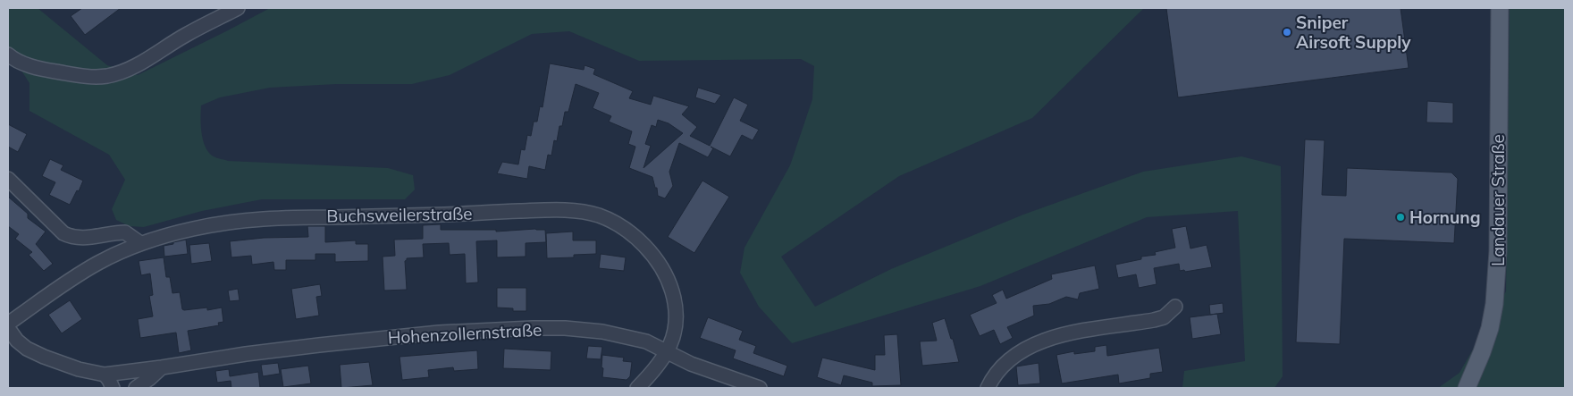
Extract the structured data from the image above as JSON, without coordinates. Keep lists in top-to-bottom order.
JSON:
{
  "streets": {
    "main road": ["Landauer Straße"],
    "street": ["Buchsweilerstraße", "Hohenzollernstraße"]
  },
  "crossings": [
    ["Buchsweilerstraße", "Hohenzollernstraße"]
  ],
  "places": ["Sniper Airsoft Supply", "Hornung"]
}
